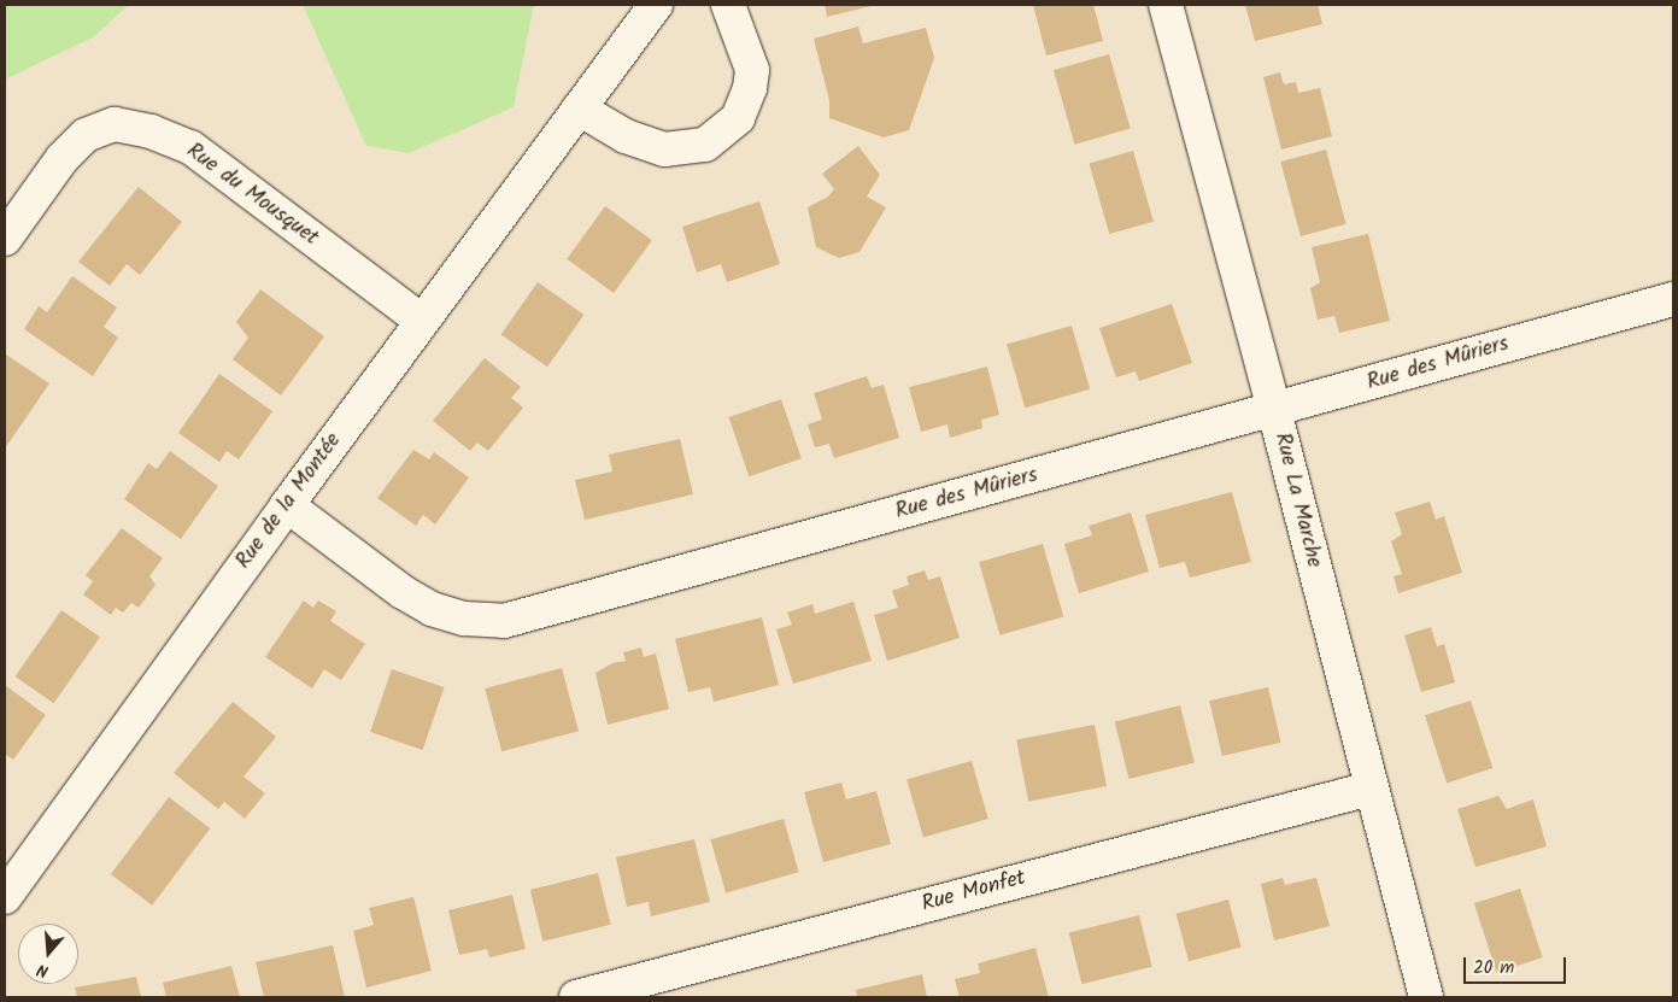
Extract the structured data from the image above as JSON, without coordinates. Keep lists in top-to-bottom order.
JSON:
{
  "streets": {
    "street": [
      "Rue du Mousquet",
      "Rue des Mûriers",
      "Rue La Marche",
      "Rue de la Montée",
      "Rue Monfet"
    ]
  },
  "crossings": [
    ["Rue du Mousquet", "Rue de la Montée"],
    ["Rue des Mûriers", "Rue La Marche"],
    ["Rue des Mûriers", "Rue de la Montée"],
    ["Rue La Marche", "Rue Monfet"]
  ],
  "scale_bar": "20 m",
  "north": "bottom"
}
